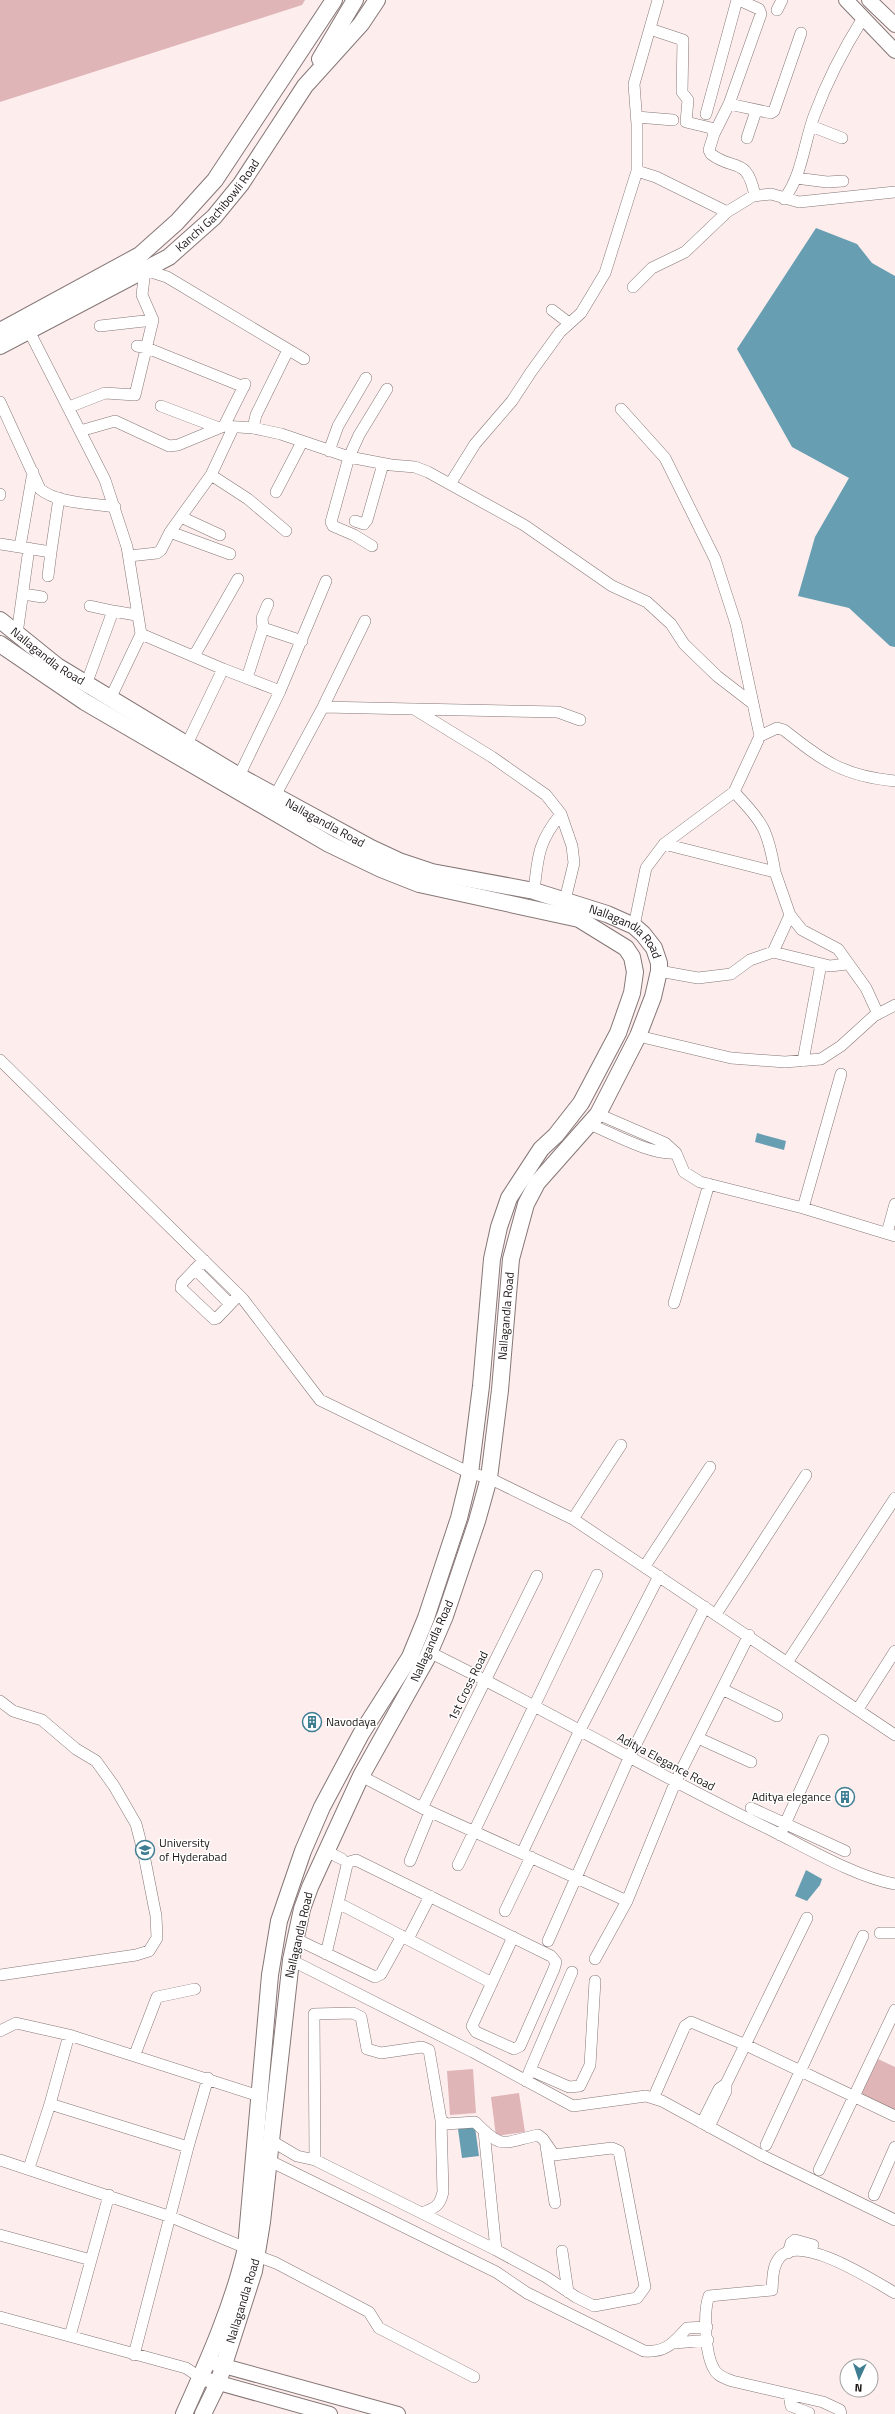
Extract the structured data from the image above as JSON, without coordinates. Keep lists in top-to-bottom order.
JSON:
{
  "streets": {
    "main road": ["Kanchi Gachibowli Road", "Nallagandla Road"],
    "street": ["1st Cross Road", "Aditya Elegance Road"]
  },
  "crossings": [
    ["Nallagandla Road", "Aditya Elegance Road"],
    ["1st Cross Road", "Aditya Elegance Road"]
  ],
  "places": {
    "building": ["Navodaya", "Aditya elegance"],
    "school or university": ["University of Hyderabad"]
  },
  "north": "bottom"
}
